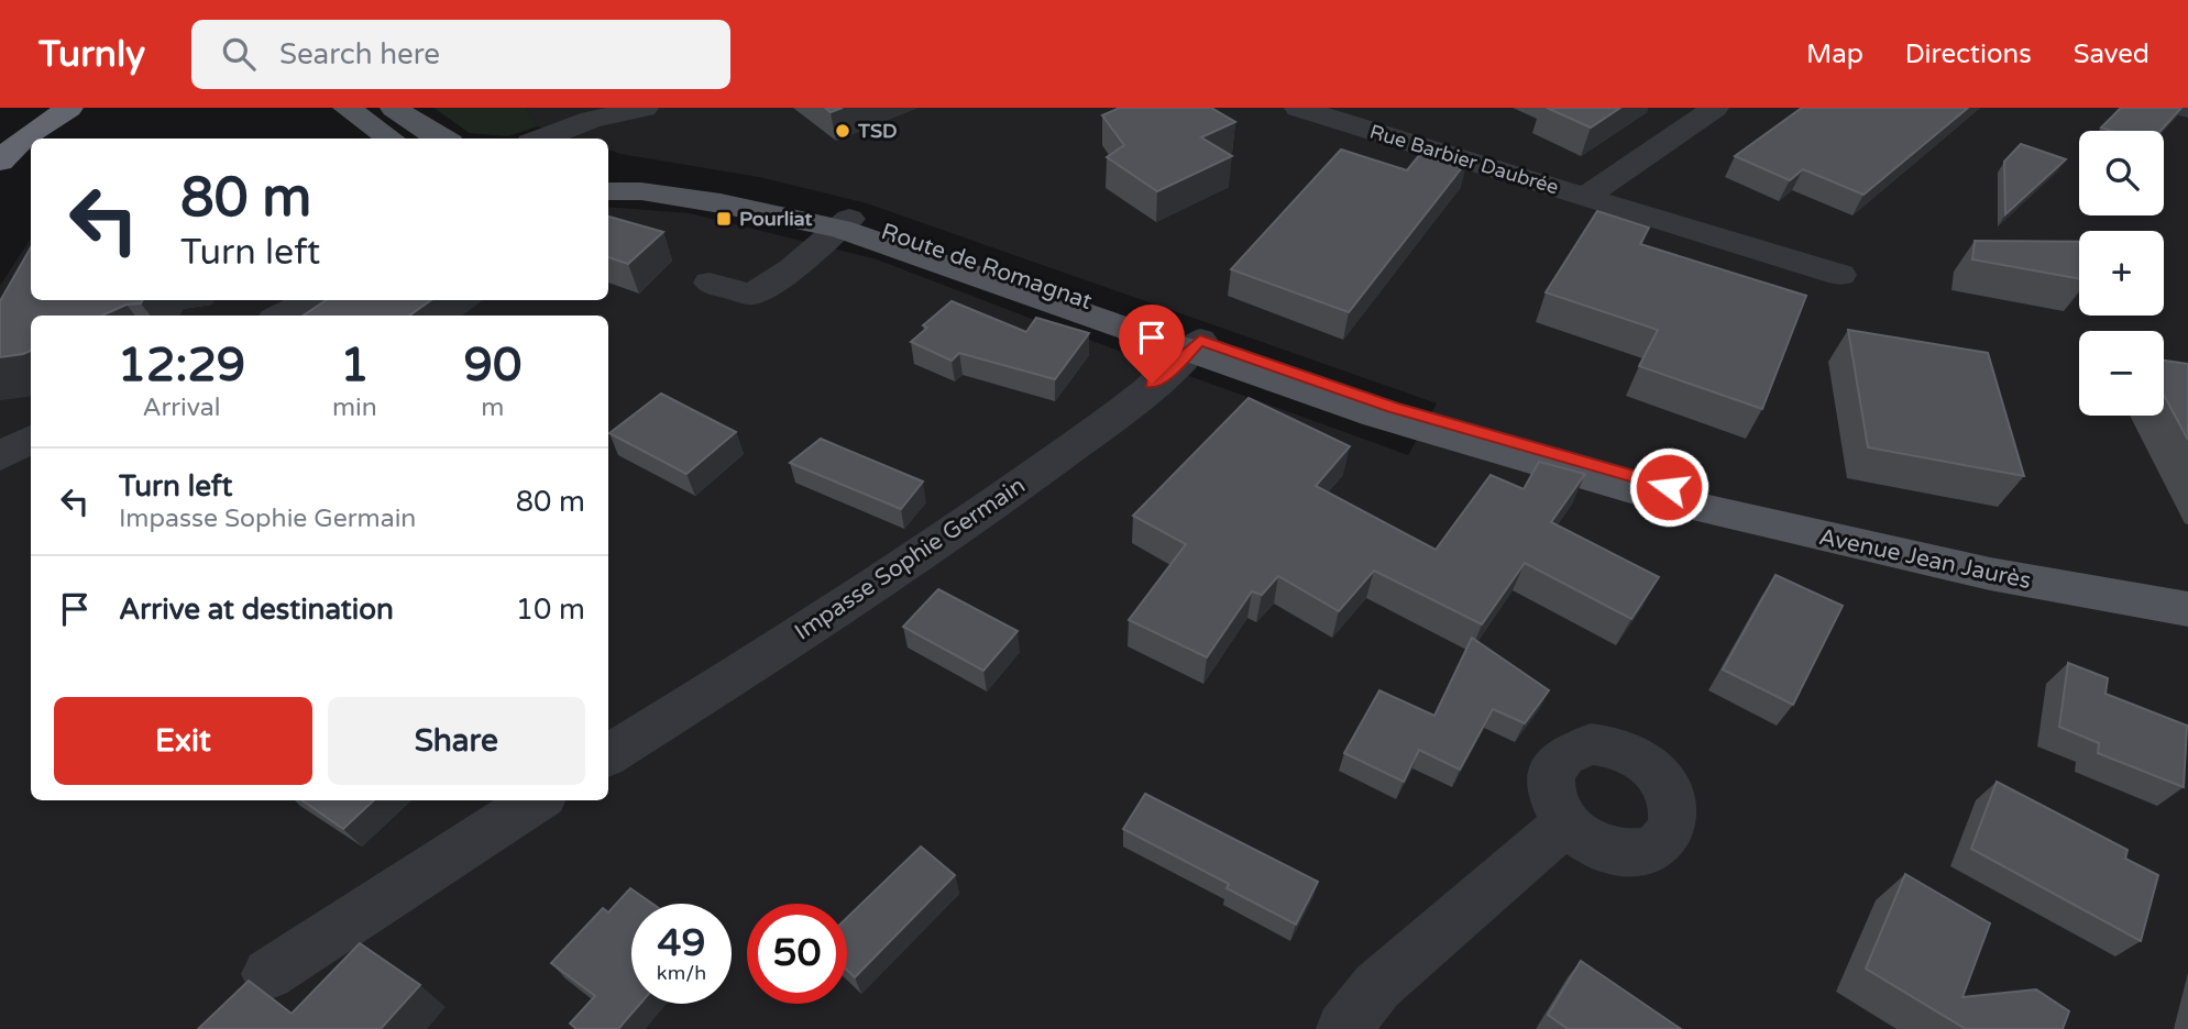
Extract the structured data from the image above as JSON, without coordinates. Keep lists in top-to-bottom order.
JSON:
{
  "streets": {
    "main road": ["Route de Romagnat", "Avenue Jean Jaurès"],
    "street": ["Rue Barbier Daubrée", "Impasse Sophie Germain"]
  },
  "crossings": [
    ["Route de Romagnat", "Impasse Sophie Germain"],
    ["Route de Romagnat", "Avenue Jean Jaurès"]
  ],
  "places": {
    "other": ["TSD"],
    "transit": ["Pourliat"]
  },
  "page": {
    "header": "Turnly",
    "search": "Search here",
    "nav": ["Map", "Directions", "Saved"],
    "map_buttons": ["+", "−"],
    "turn": ["80 m", "Turn left"],
    "eta": [
      "12:29",
      "Arrival",
      "1",
      "min",
      "90",
      "m"
    ],
    "list": [
      {
        "name": "Turn left",
        "note": "Impasse Sophie Germain",
        "value": "80 m"
      },
      {
        "name": "Arrive at destination",
        "value": "10 m"
      }
    ],
    "buttons": ["Exit", "Share"],
    "speed": "49 km/h",
    "limit": "50"
  }
}
